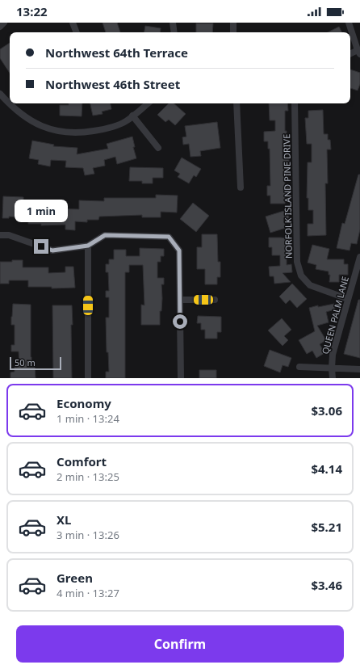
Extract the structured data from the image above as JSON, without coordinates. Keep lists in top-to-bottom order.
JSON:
{
  "streets": {
    "street": ["NORFOLK ISLAND PINE DRIVE", "QUEEN PALM LANE"]
  },
  "crossings": [
    ["NORFOLK ISLAND PINE DRIVE", "QUEEN PALM LANE"]
  ],
  "scale_bar": "50 m",
  "page": {
    "status": "13:22",
    "banner": ["Northwest 64th Terrace", "Northwest 46th Street"],
    "bubble": "1 min",
    "scale": "50 m",
    "list": [
      {
        "name": "Economy",
        "note": "1 min · 13:24",
        "value": "$3.06"
      },
      {
        "name": "Comfort",
        "note": "2 min · 13:25",
        "value": "$4.14"
      },
      {
        "name": "XL",
        "note": "3 min · 13:26",
        "value": "$5.21"
      },
      {
        "name": "Green",
        "note": "4 min · 13:27",
        "value": "$3.46"
      }
    ],
    "buttons": "Confirm"
  }
}
